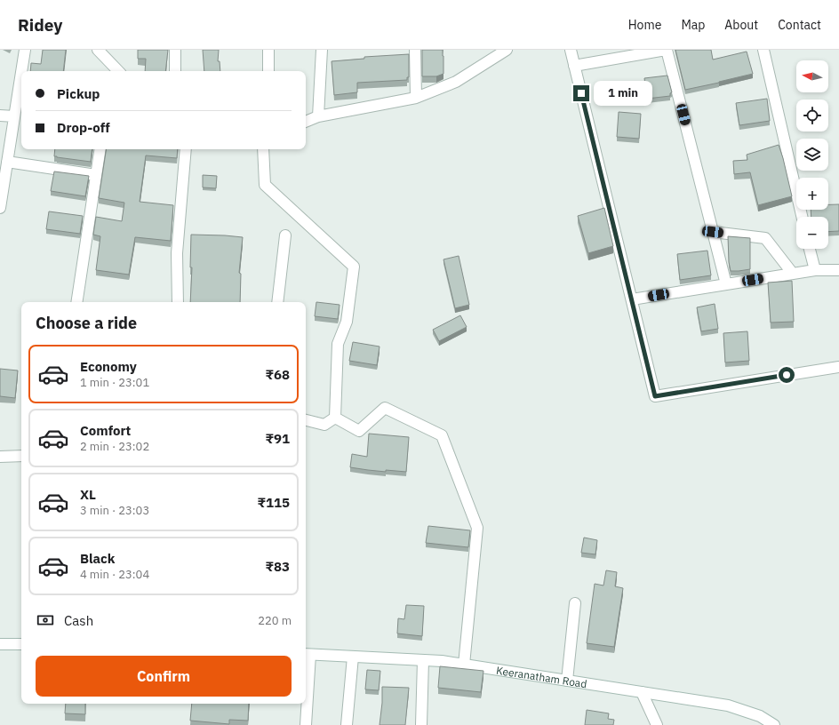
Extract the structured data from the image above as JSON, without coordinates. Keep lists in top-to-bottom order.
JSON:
{
  "streets": {
    "street": ["Keeranatham Road"]
  },
  "north": "left",
  "page": {
    "header": "Ridey",
    "nav": [
      "Home",
      "Map",
      "About",
      "Contact"
    ],
    "map_buttons": ["+", "−"],
    "banner": ["Pickup", "Drop-off"],
    "bubble": "1 min",
    "heading": "Choose a ride",
    "list": [
      {
        "name": "Economy",
        "note": "1 min · 23:01",
        "value": "₹68"
      },
      {
        "name": "Comfort",
        "note": "2 min · 23:02",
        "value": "₹91"
      },
      {
        "name": "XL",
        "note": "3 min · 23:03",
        "value": "₹115"
      },
      {
        "name": "Black",
        "note": "4 min · 23:04",
        "value": "₹83"
      }
    ],
    "pay": ["Cash", "220 m"],
    "buttons": "Confirm"
  }
}
